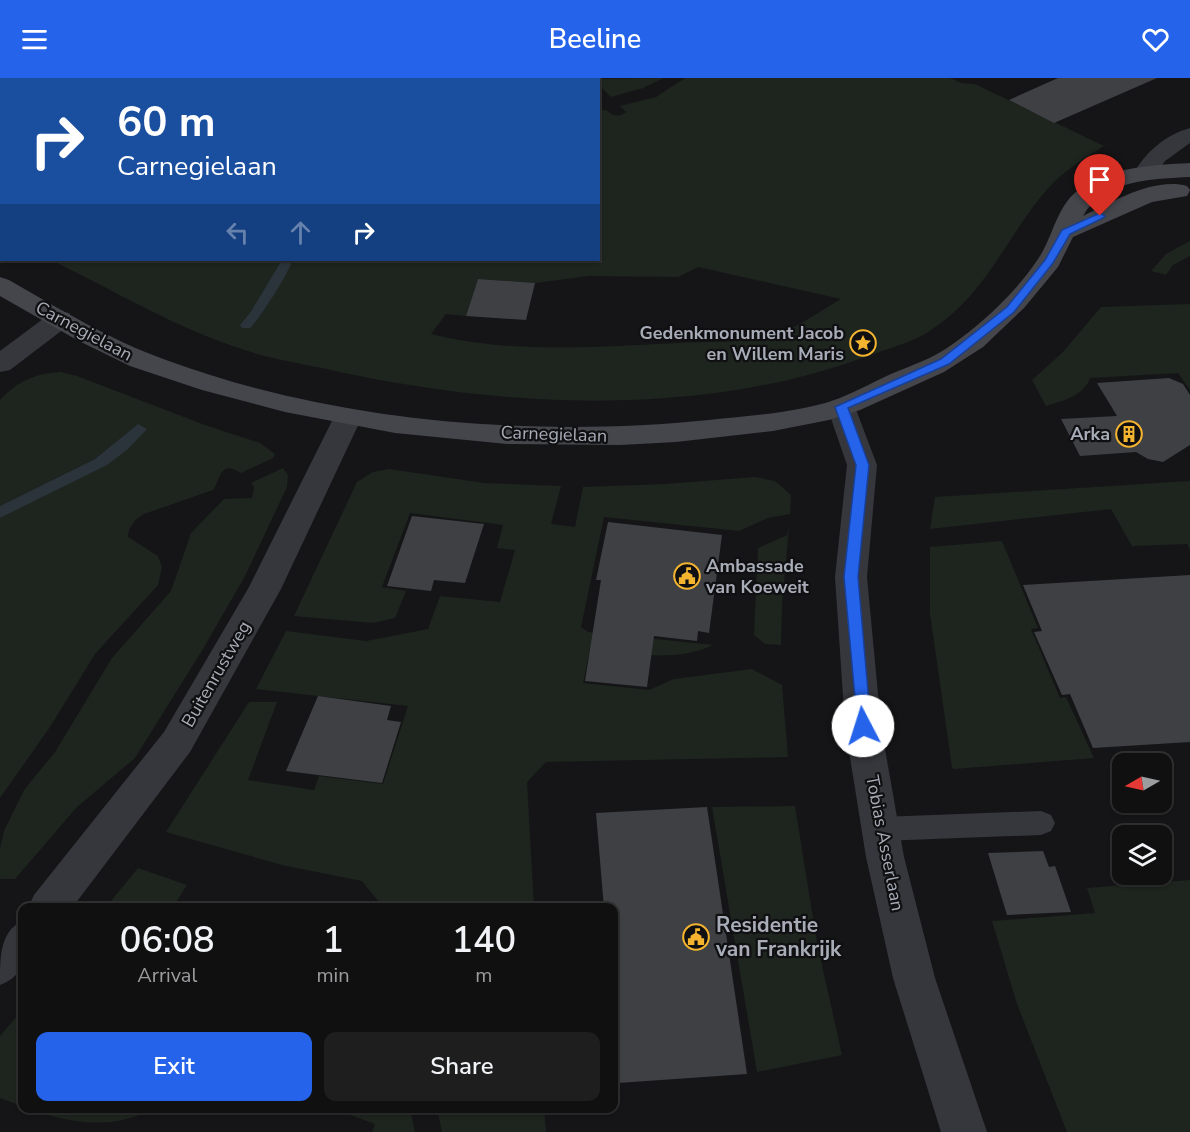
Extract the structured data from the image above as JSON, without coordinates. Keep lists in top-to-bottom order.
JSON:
{
  "streets": {
    "main road": ["Carnegielaan"],
    "street": ["Buitenrustweg", "Tobias Asserlaan"]
  },
  "crossings": [
    ["Carnegielaan", "Buitenrustweg"],
    ["Carnegielaan", "Tobias Asserlaan"]
  ],
  "places": {
    "place": ["Gedenkmonument Jacob en Willem Maris"],
    "building": ["Arka"],
    "public building": ["Ambassade van Koeweit", "Residentie van Frankrijk"]
  },
  "north": "left",
  "page": {
    "header": "Beeline",
    "turn": ["60 m", "Carnegielaan"],
    "eta": [
      "06:08",
      "Arrival",
      "1",
      "min",
      "140",
      "m"
    ],
    "buttons": ["Exit", "Share"]
  }
}
